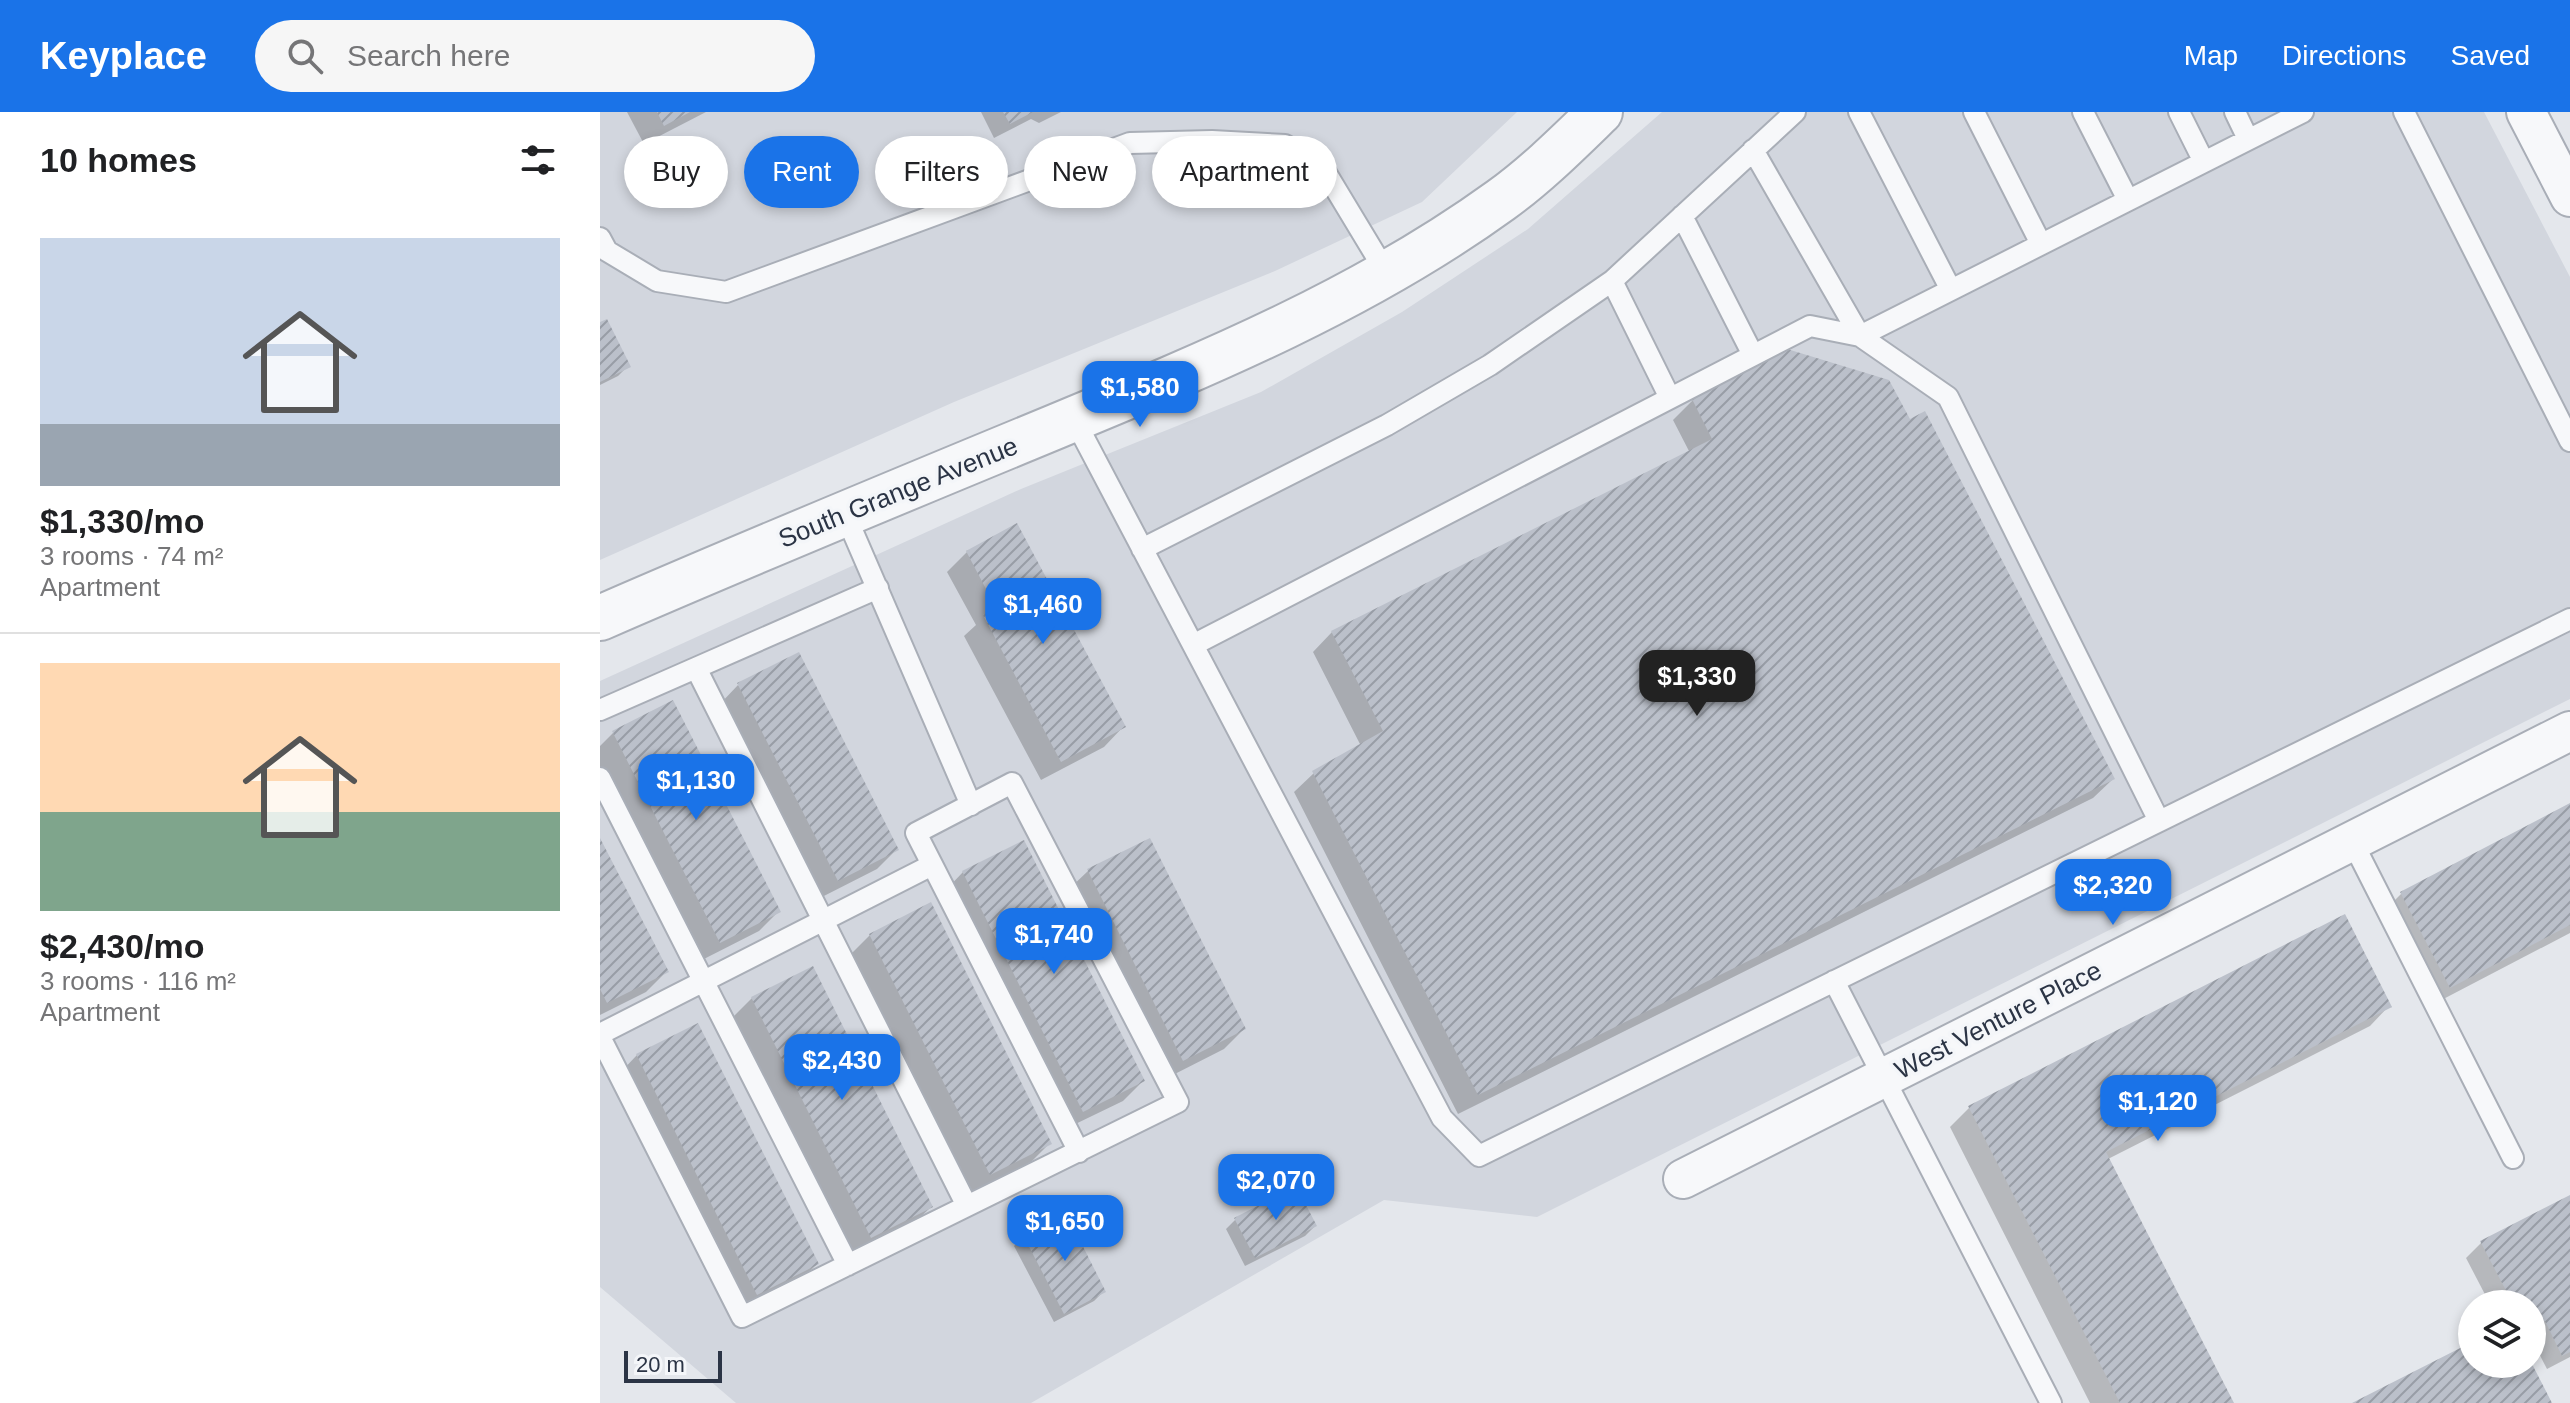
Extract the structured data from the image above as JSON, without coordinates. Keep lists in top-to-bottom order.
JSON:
{
  "streets": {
    "street": ["South Grange Avenue", "West Venture Place"]
  },
  "scale_bar": "20 m",
  "page": {
    "header": "Keyplace",
    "search": "Search here",
    "nav": ["Map", "Directions", "Saved"],
    "heading": "10 homes",
    "chip": [
      "Buy",
      "Rent",
      "Filters",
      "New",
      "Apartment"
    ],
    "list": [
      {
        "name": "$1,330/mo",
        "note": "3 rooms · 74 m² · Apartment"
      },
      {
        "name": "$2,430/mo",
        "note": "3 rooms · 116 m² · Apartment"
      }
    ],
    "price": [
      "$1,580",
      "$1,460",
      "$1,330",
      "$1,130",
      "$2,320",
      "$1,740",
      "$2,430",
      "$1,120",
      "$2,070",
      "$1,650"
    ],
    "scale": "20 m"
  }
}
